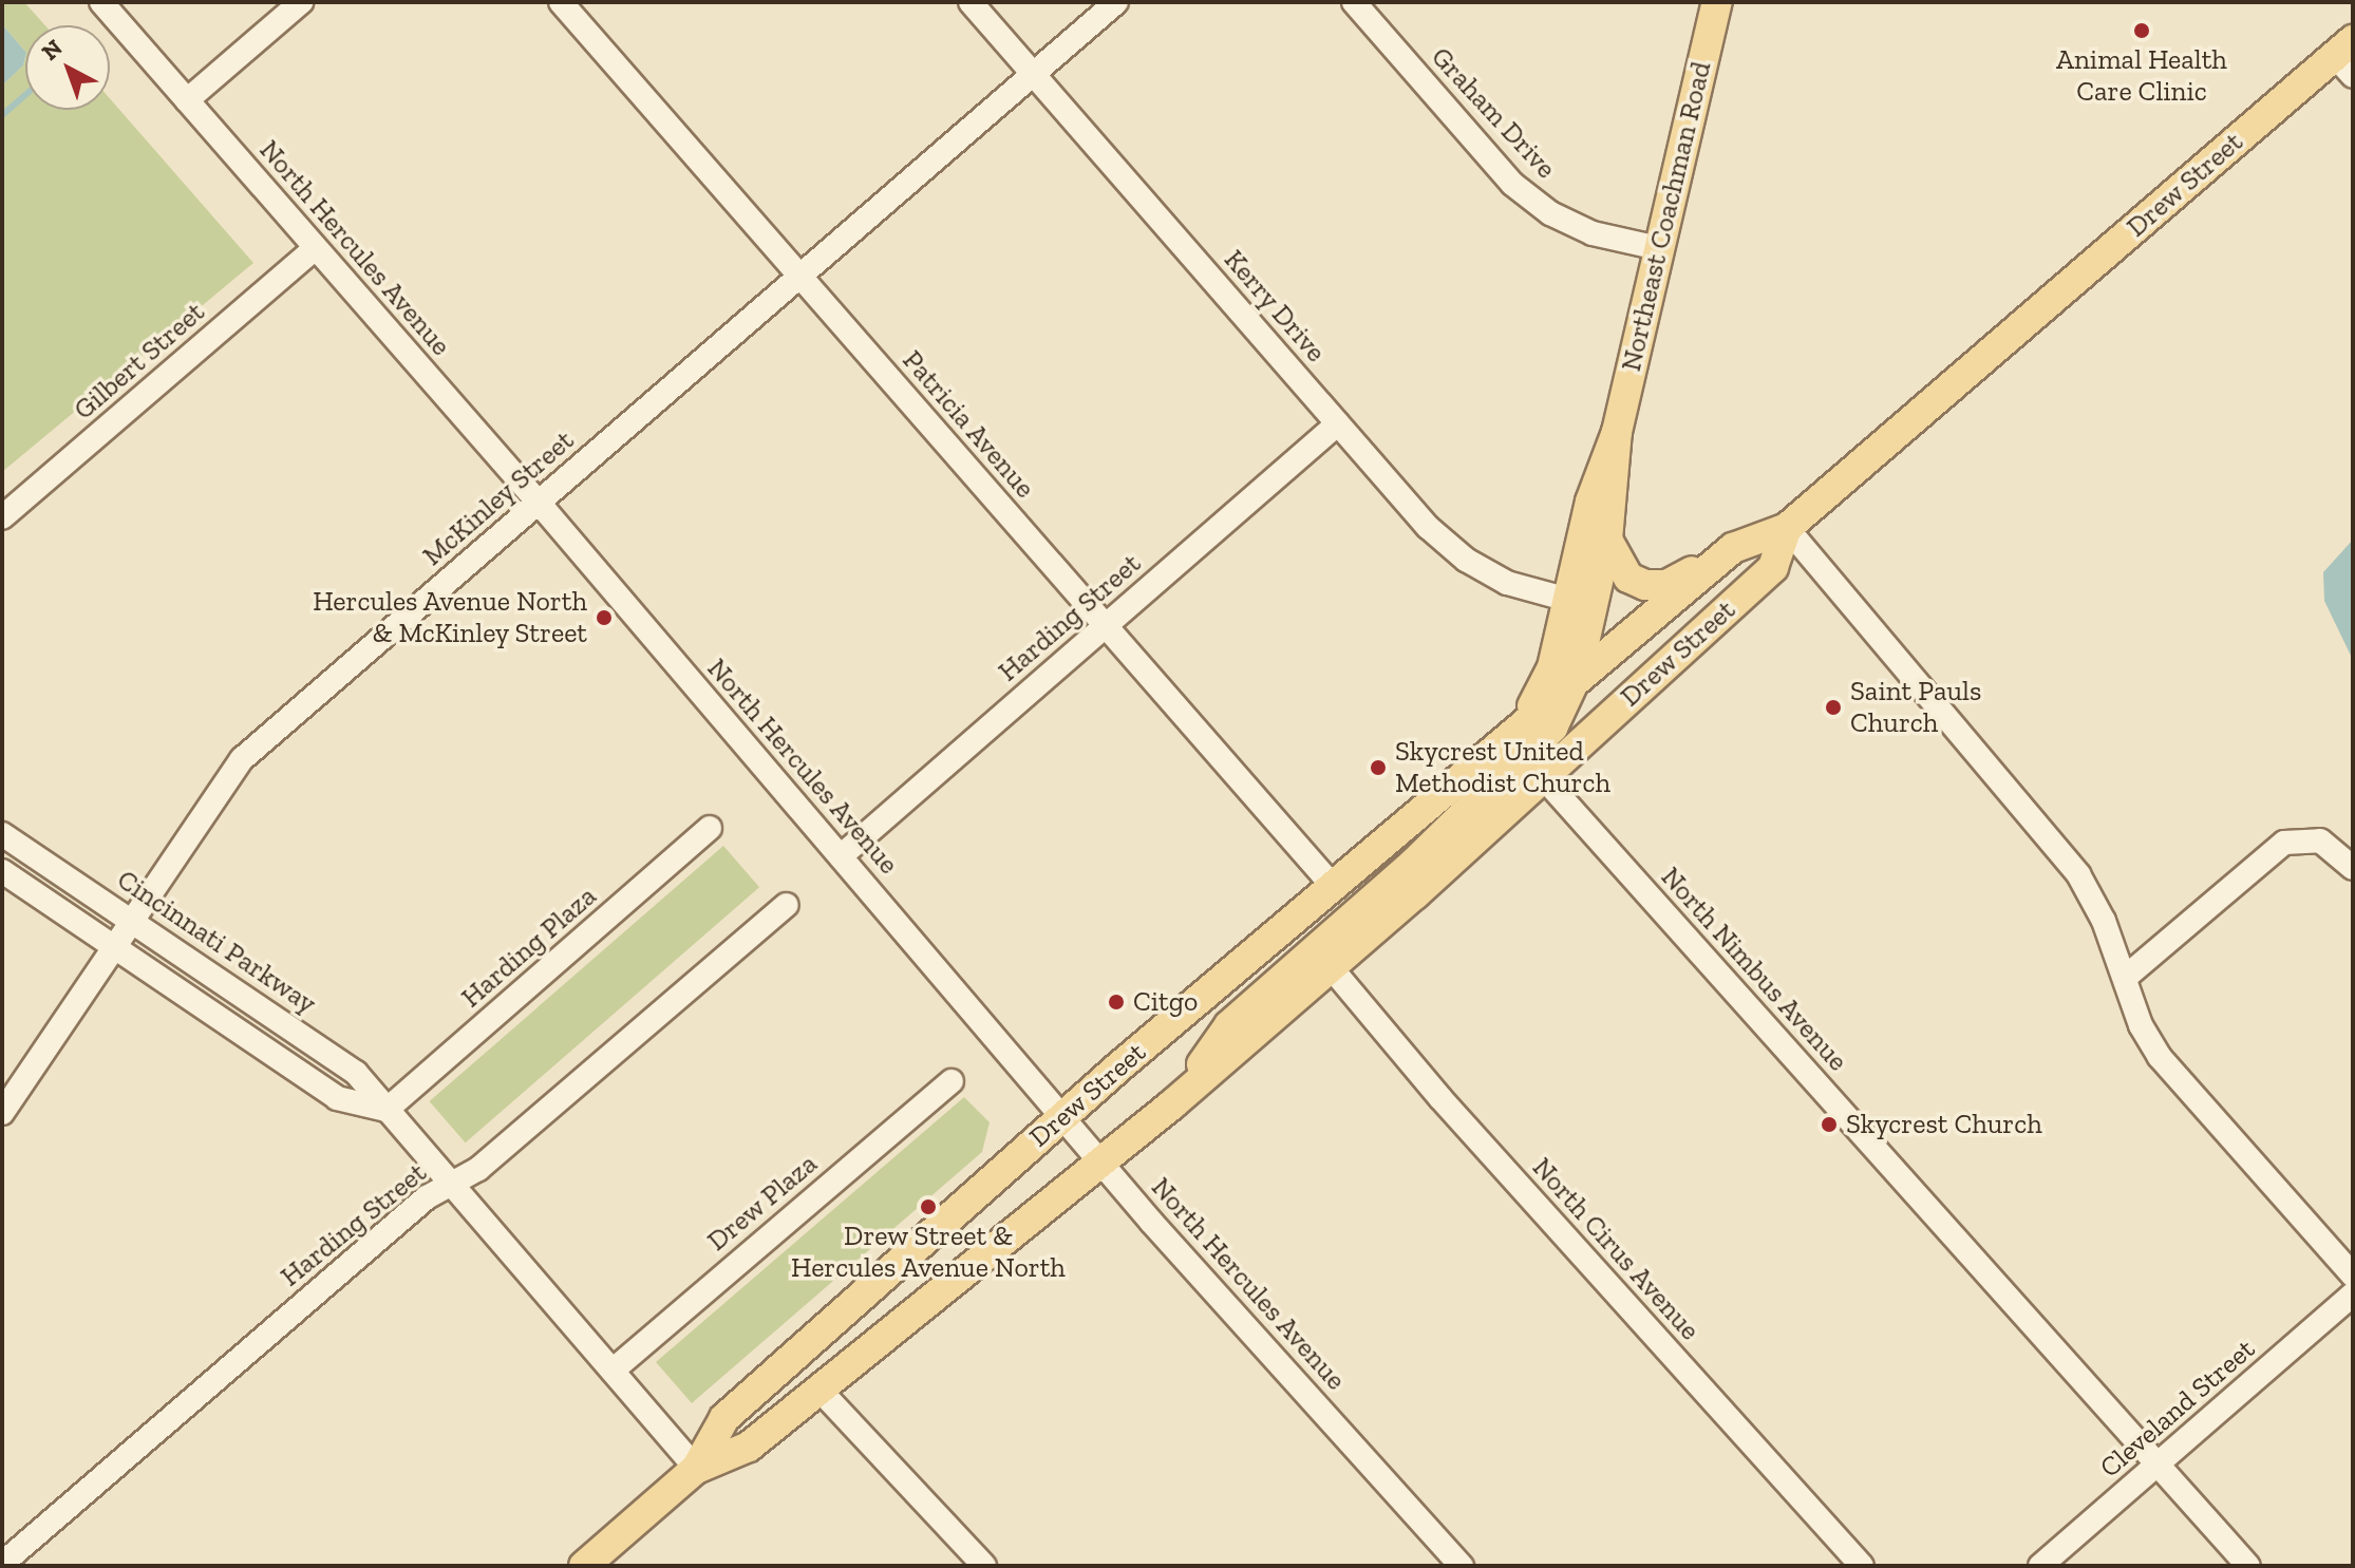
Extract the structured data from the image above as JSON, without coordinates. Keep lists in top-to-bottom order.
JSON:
{
  "streets": {
    "main road": ["Drew Street", "Northeast Coachman Road"],
    "street": [
      "Graham Drive",
      "North Hercules Avenue",
      "Kerry Drive",
      "Gilbert Street",
      "Patricia Avenue",
      "McKinley Street",
      "Harding Street",
      "Cincinnati Parkway",
      "Harding Plaza",
      "North Nimbus Avenue",
      "Drew Plaza",
      "North Cirus Avenue",
      "Cleveland Street"
    ]
  },
  "crossings": [
    ["Graham Drive", "Northeast Coachman Road"],
    ["Drew Street", "Northeast Coachman Road"],
    ["Drew Street", "North Hercules Avenue"],
    ["Drew Street", "Patricia Avenue"],
    ["Drew Street", "Cincinnati Parkway"],
    ["Drew Street", "North Nimbus Avenue"],
    ["Drew Street", "North Cirus Avenue"],
    ["Northeast Coachman Road", "Kerry Drive"],
    ["North Hercules Avenue", "Gilbert Street"],
    ["North Hercules Avenue", "McKinley Street"],
    ["North Hercules Avenue", "Harding Street"],
    ["Kerry Drive", "McKinley Street"],
    ["Kerry Drive", "Harding Street"],
    ["Patricia Avenue", "McKinley Street"],
    ["Patricia Avenue", "Harding Street"],
    ["McKinley Street", "Cincinnati Parkway"],
    ["Harding Street", "Cincinnati Parkway"],
    ["Cincinnati Parkway", "Harding Plaza"],
    ["Cincinnati Parkway", "Drew Plaza"],
    ["North Nimbus Avenue", "Cleveland Street"]
  ],
  "places": [
    "Animal Health Care Clinic",
    "Hercules Avenue North & McKinley Street",
    "Saint Pauls Church",
    "Skycrest United Methodist Church",
    "Citgo",
    "Skycrest Church",
    "Drew Street & Hercules Avenue North"
  ],
  "north": "top left"
}
